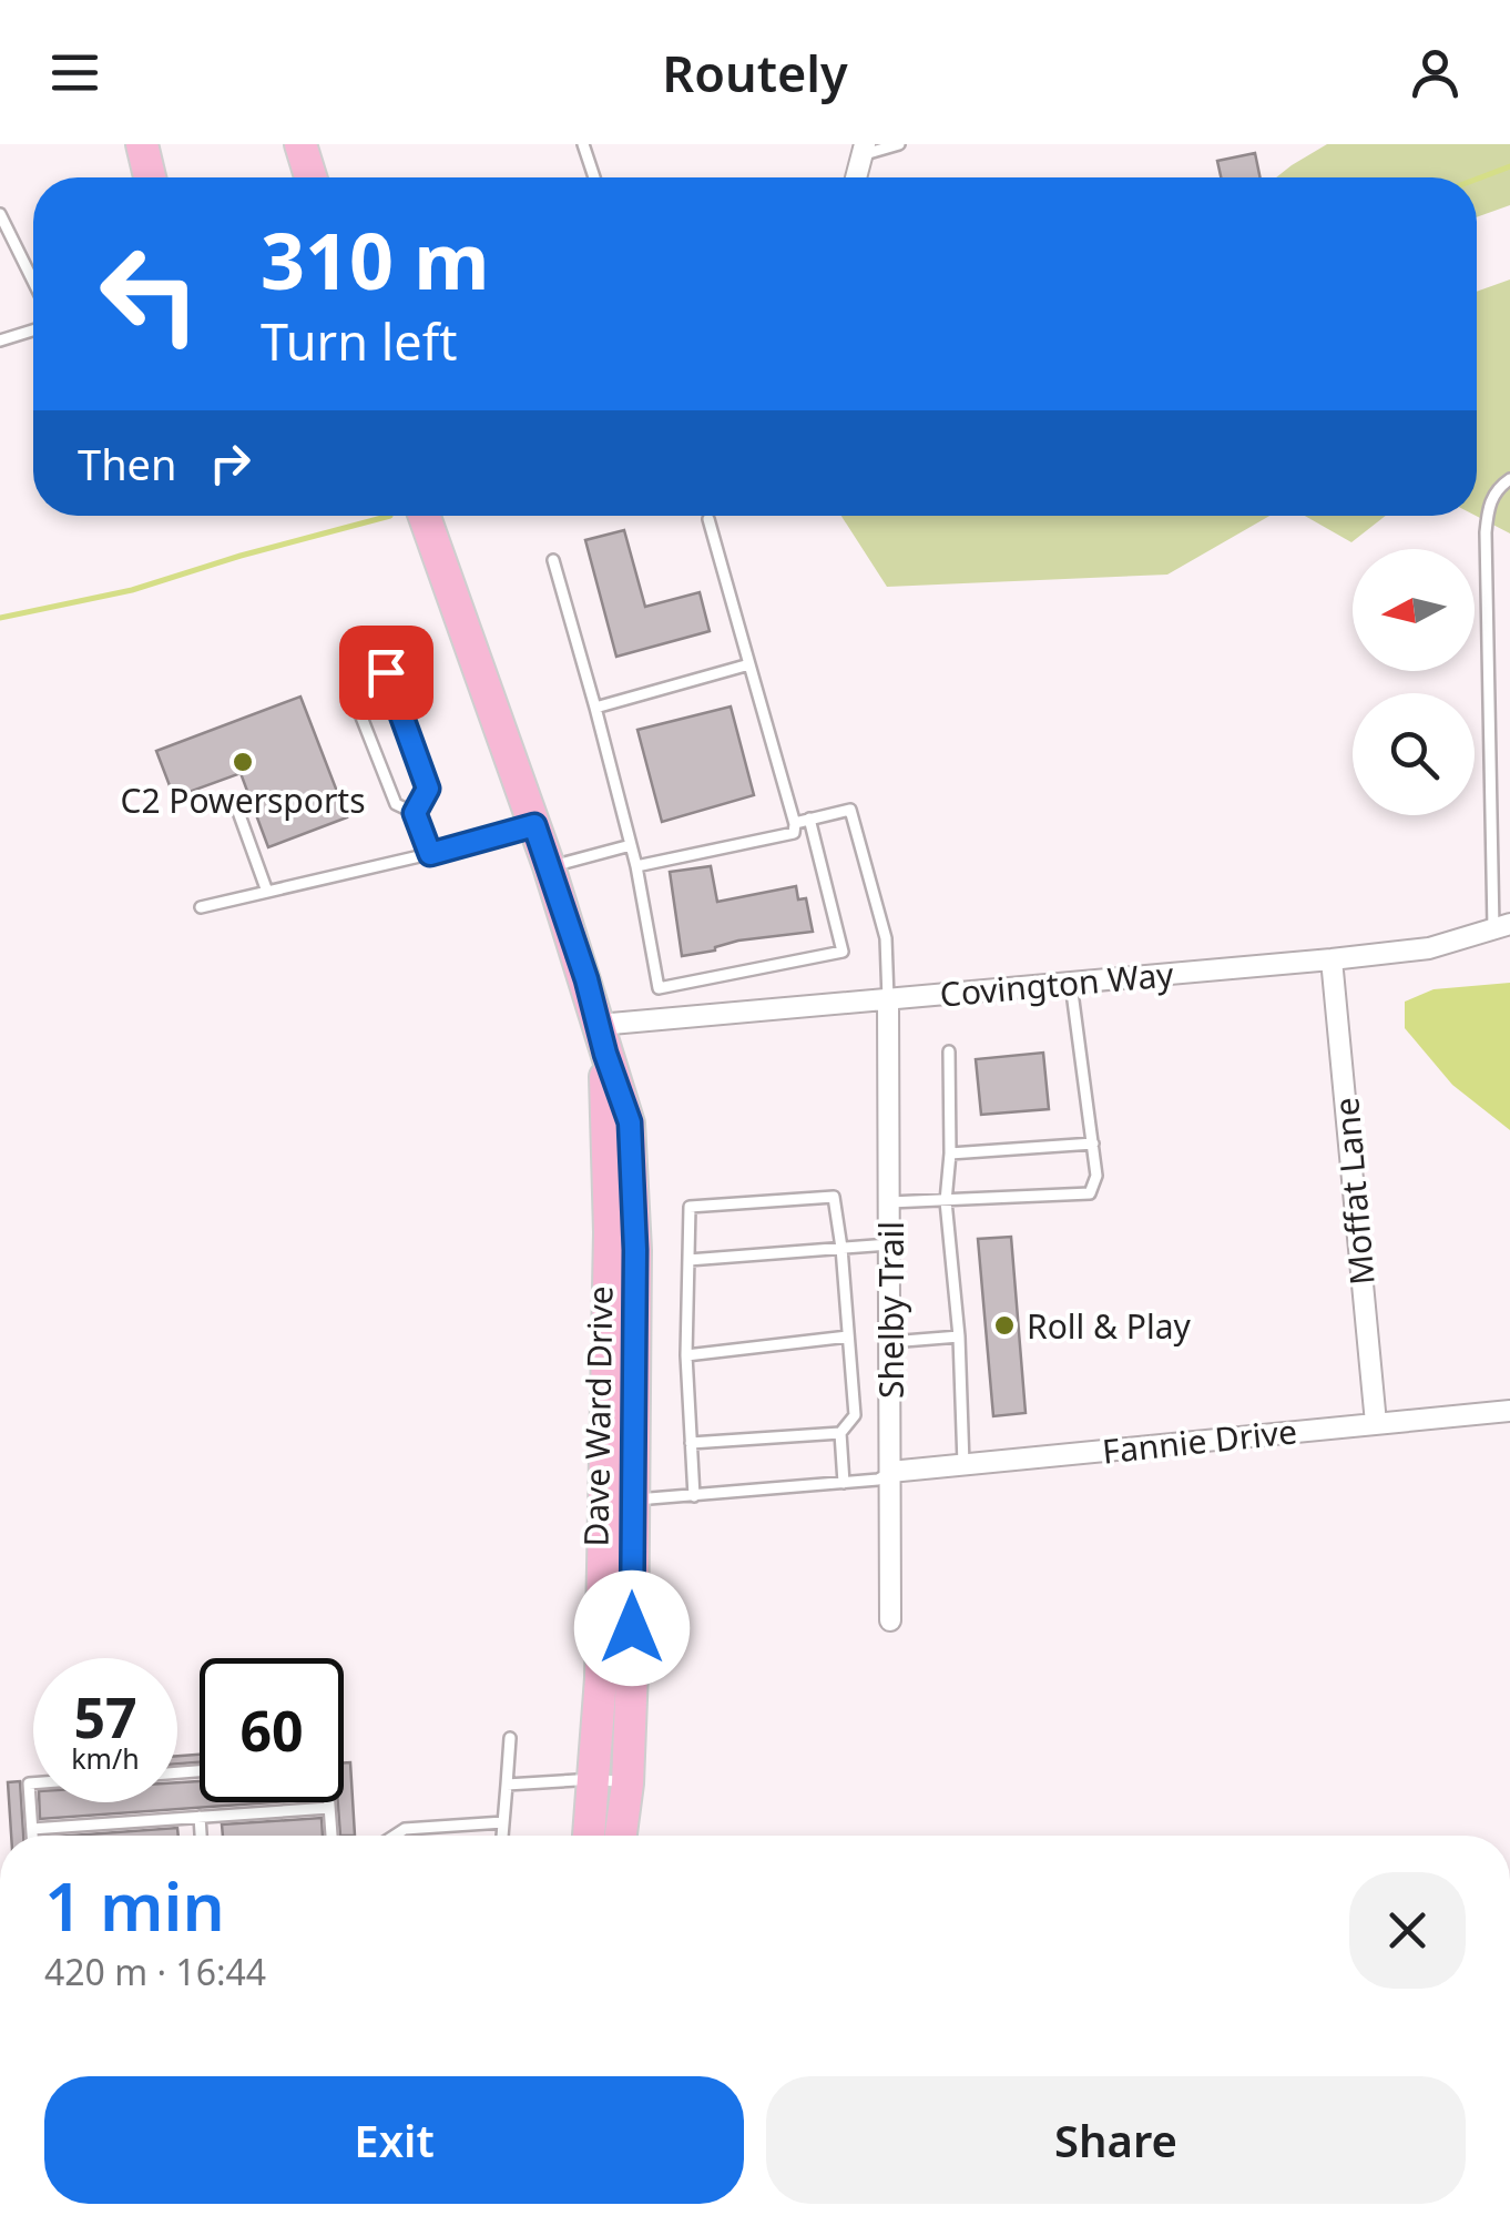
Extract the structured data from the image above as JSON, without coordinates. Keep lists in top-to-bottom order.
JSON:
{
  "streets": {
    "main road": ["Dave Ward Drive"],
    "street": [
      "Covington Way",
      "Moffat Lane",
      "Shelby Trail",
      "Fannie Drive"
    ]
  },
  "crossings": [
    ["Covington Way", "Moffat Lane"],
    ["Covington Way", "Shelby Trail"],
    ["Covington Way", "Dave Ward Drive"],
    ["Moffat Lane", "Fannie Drive"],
    ["Shelby Trail", "Fannie Drive"]
  ],
  "places": ["C2 Powersports", "Roll & Play"],
  "north": "left",
  "page": {
    "header": "Routely",
    "turn": ["310 m", "Turn left"],
    "then": "Then",
    "speed": "57 km/h",
    "limit": "60",
    "heading": ["1 min", "420 m · 16:44"],
    "buttons": ["Exit", "Share"]
  }
}
